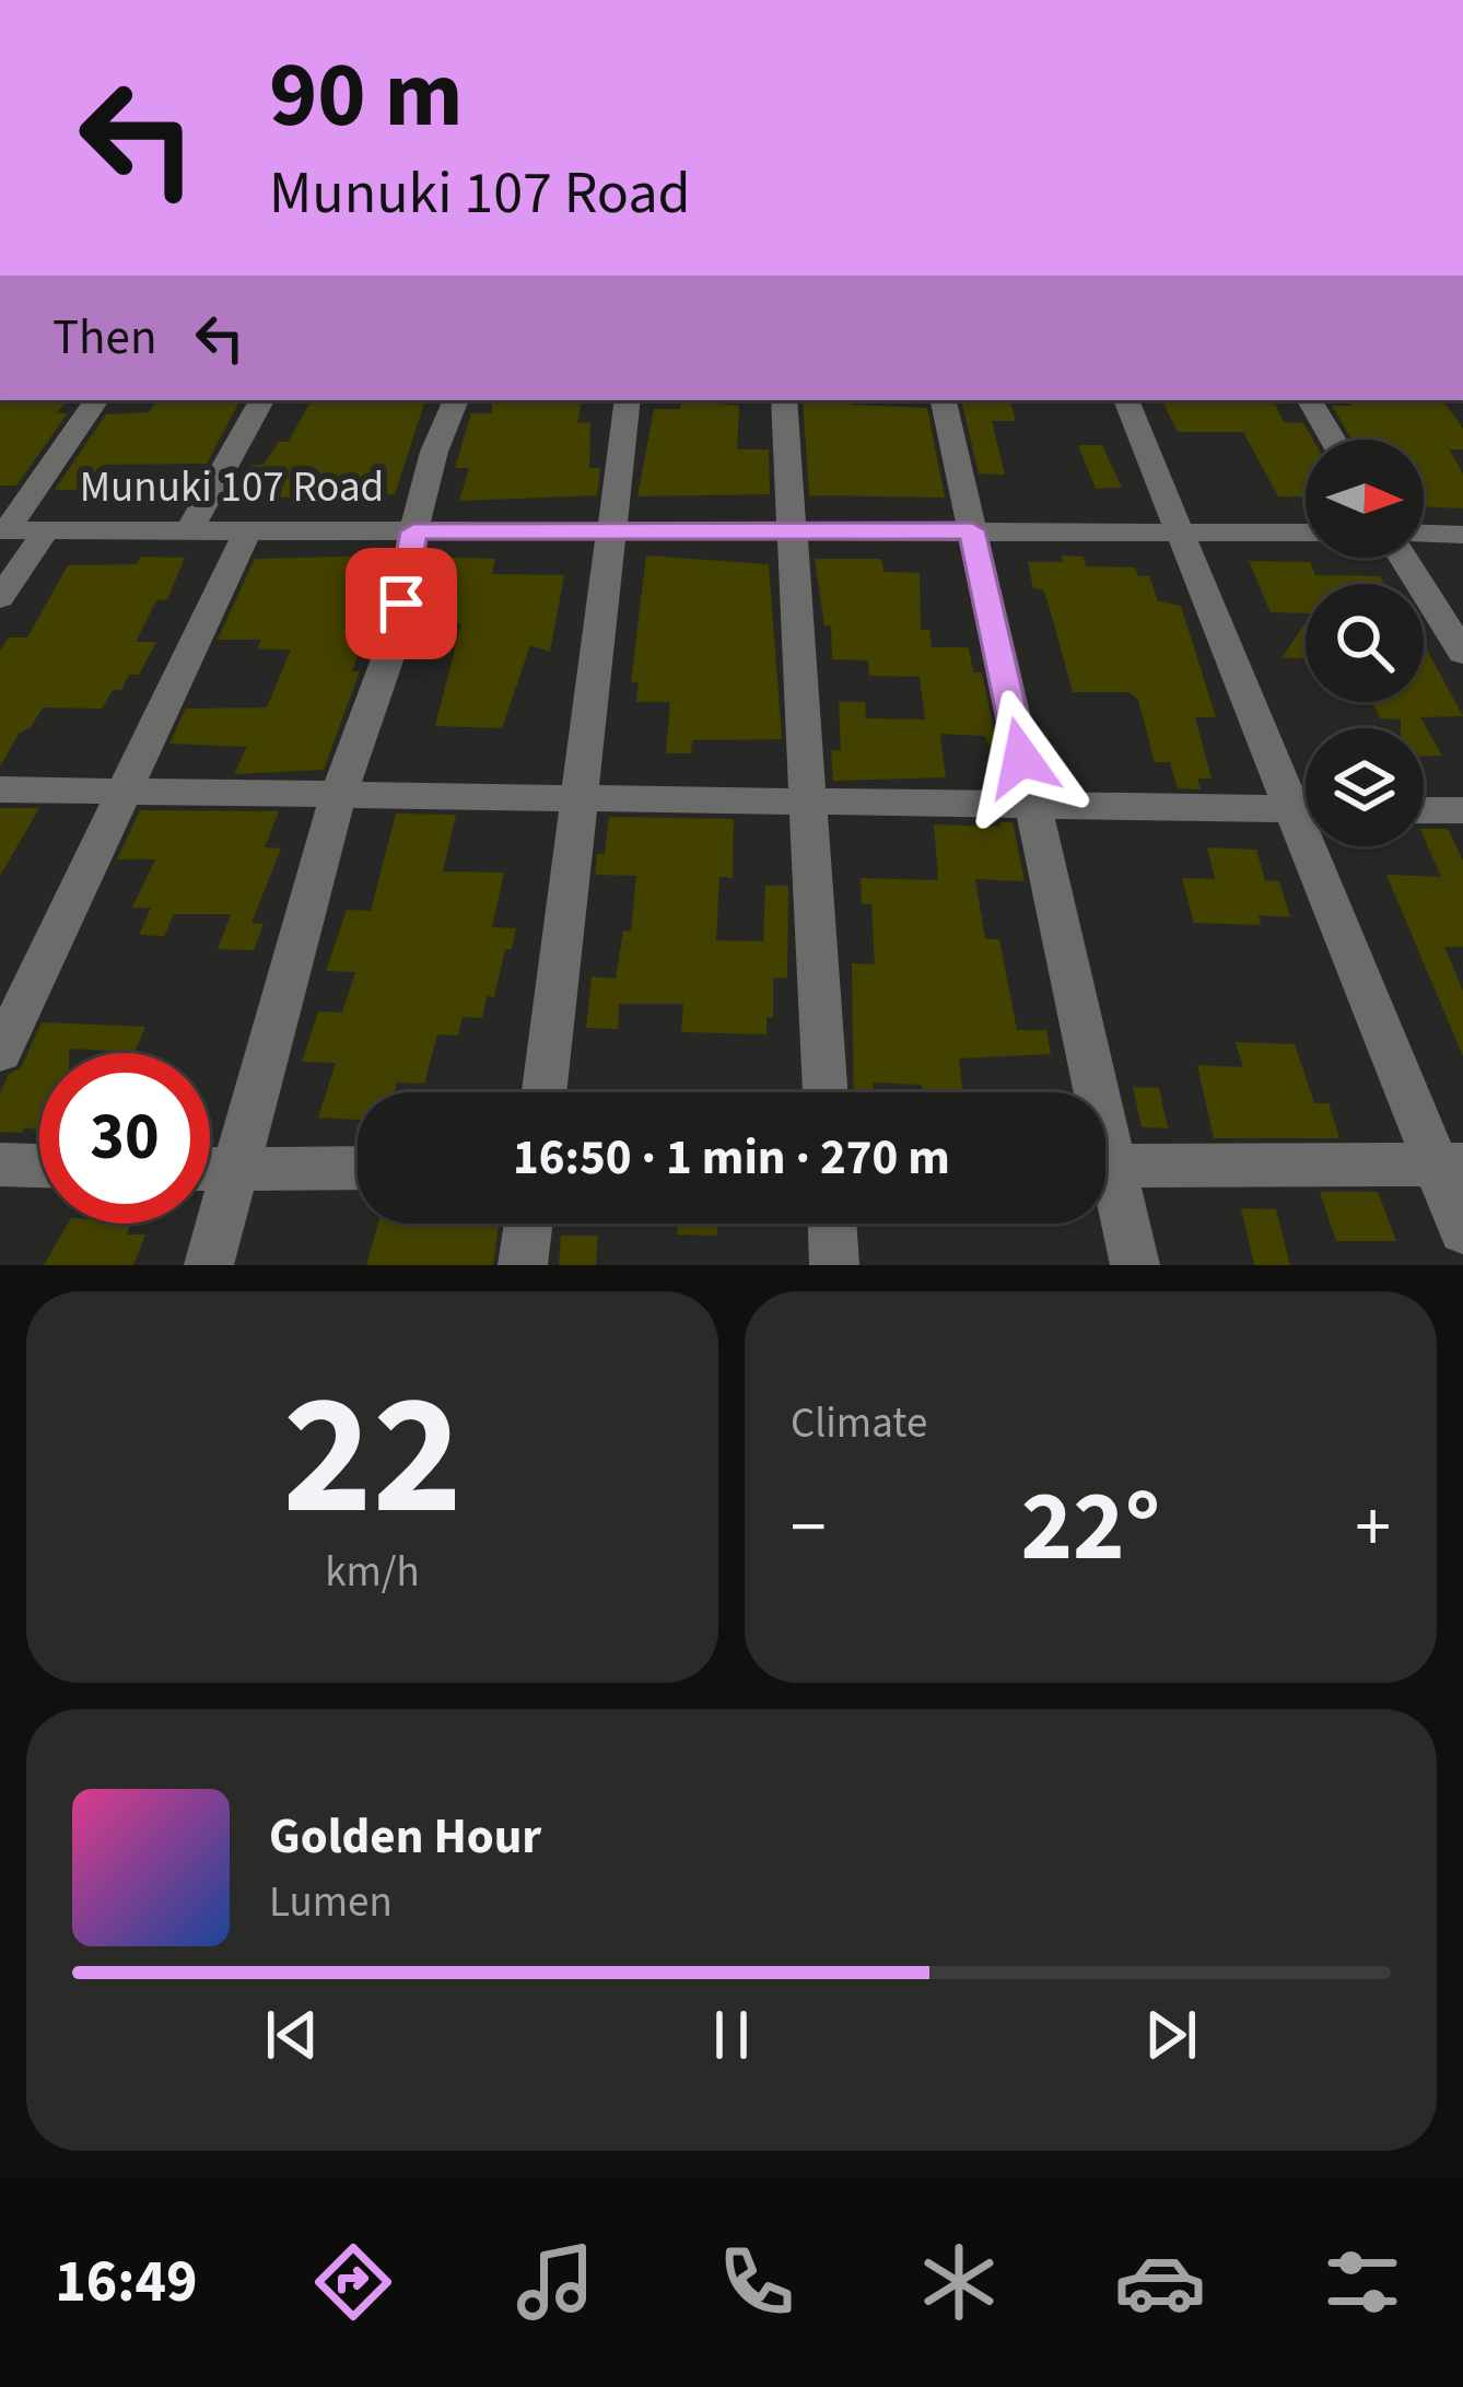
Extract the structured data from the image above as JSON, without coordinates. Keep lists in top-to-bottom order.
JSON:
{
  "streets": {
    "street": ["Munuki 107 Road"]
  },
  "north": "right",
  "page": {
    "turn": ["90 m", "Munuki 107 Road"],
    "then": "Then",
    "limit": "30",
    "trip": "16:50 · 1 min · 270 m",
    "tile": [
      ["22", "km/h"],
      "Climate"
    ],
    "heat": ["−", "22°", "+"],
    "song": ["Golden Hour", "Lumen"],
    "tabs": "16:49"
  }
}
